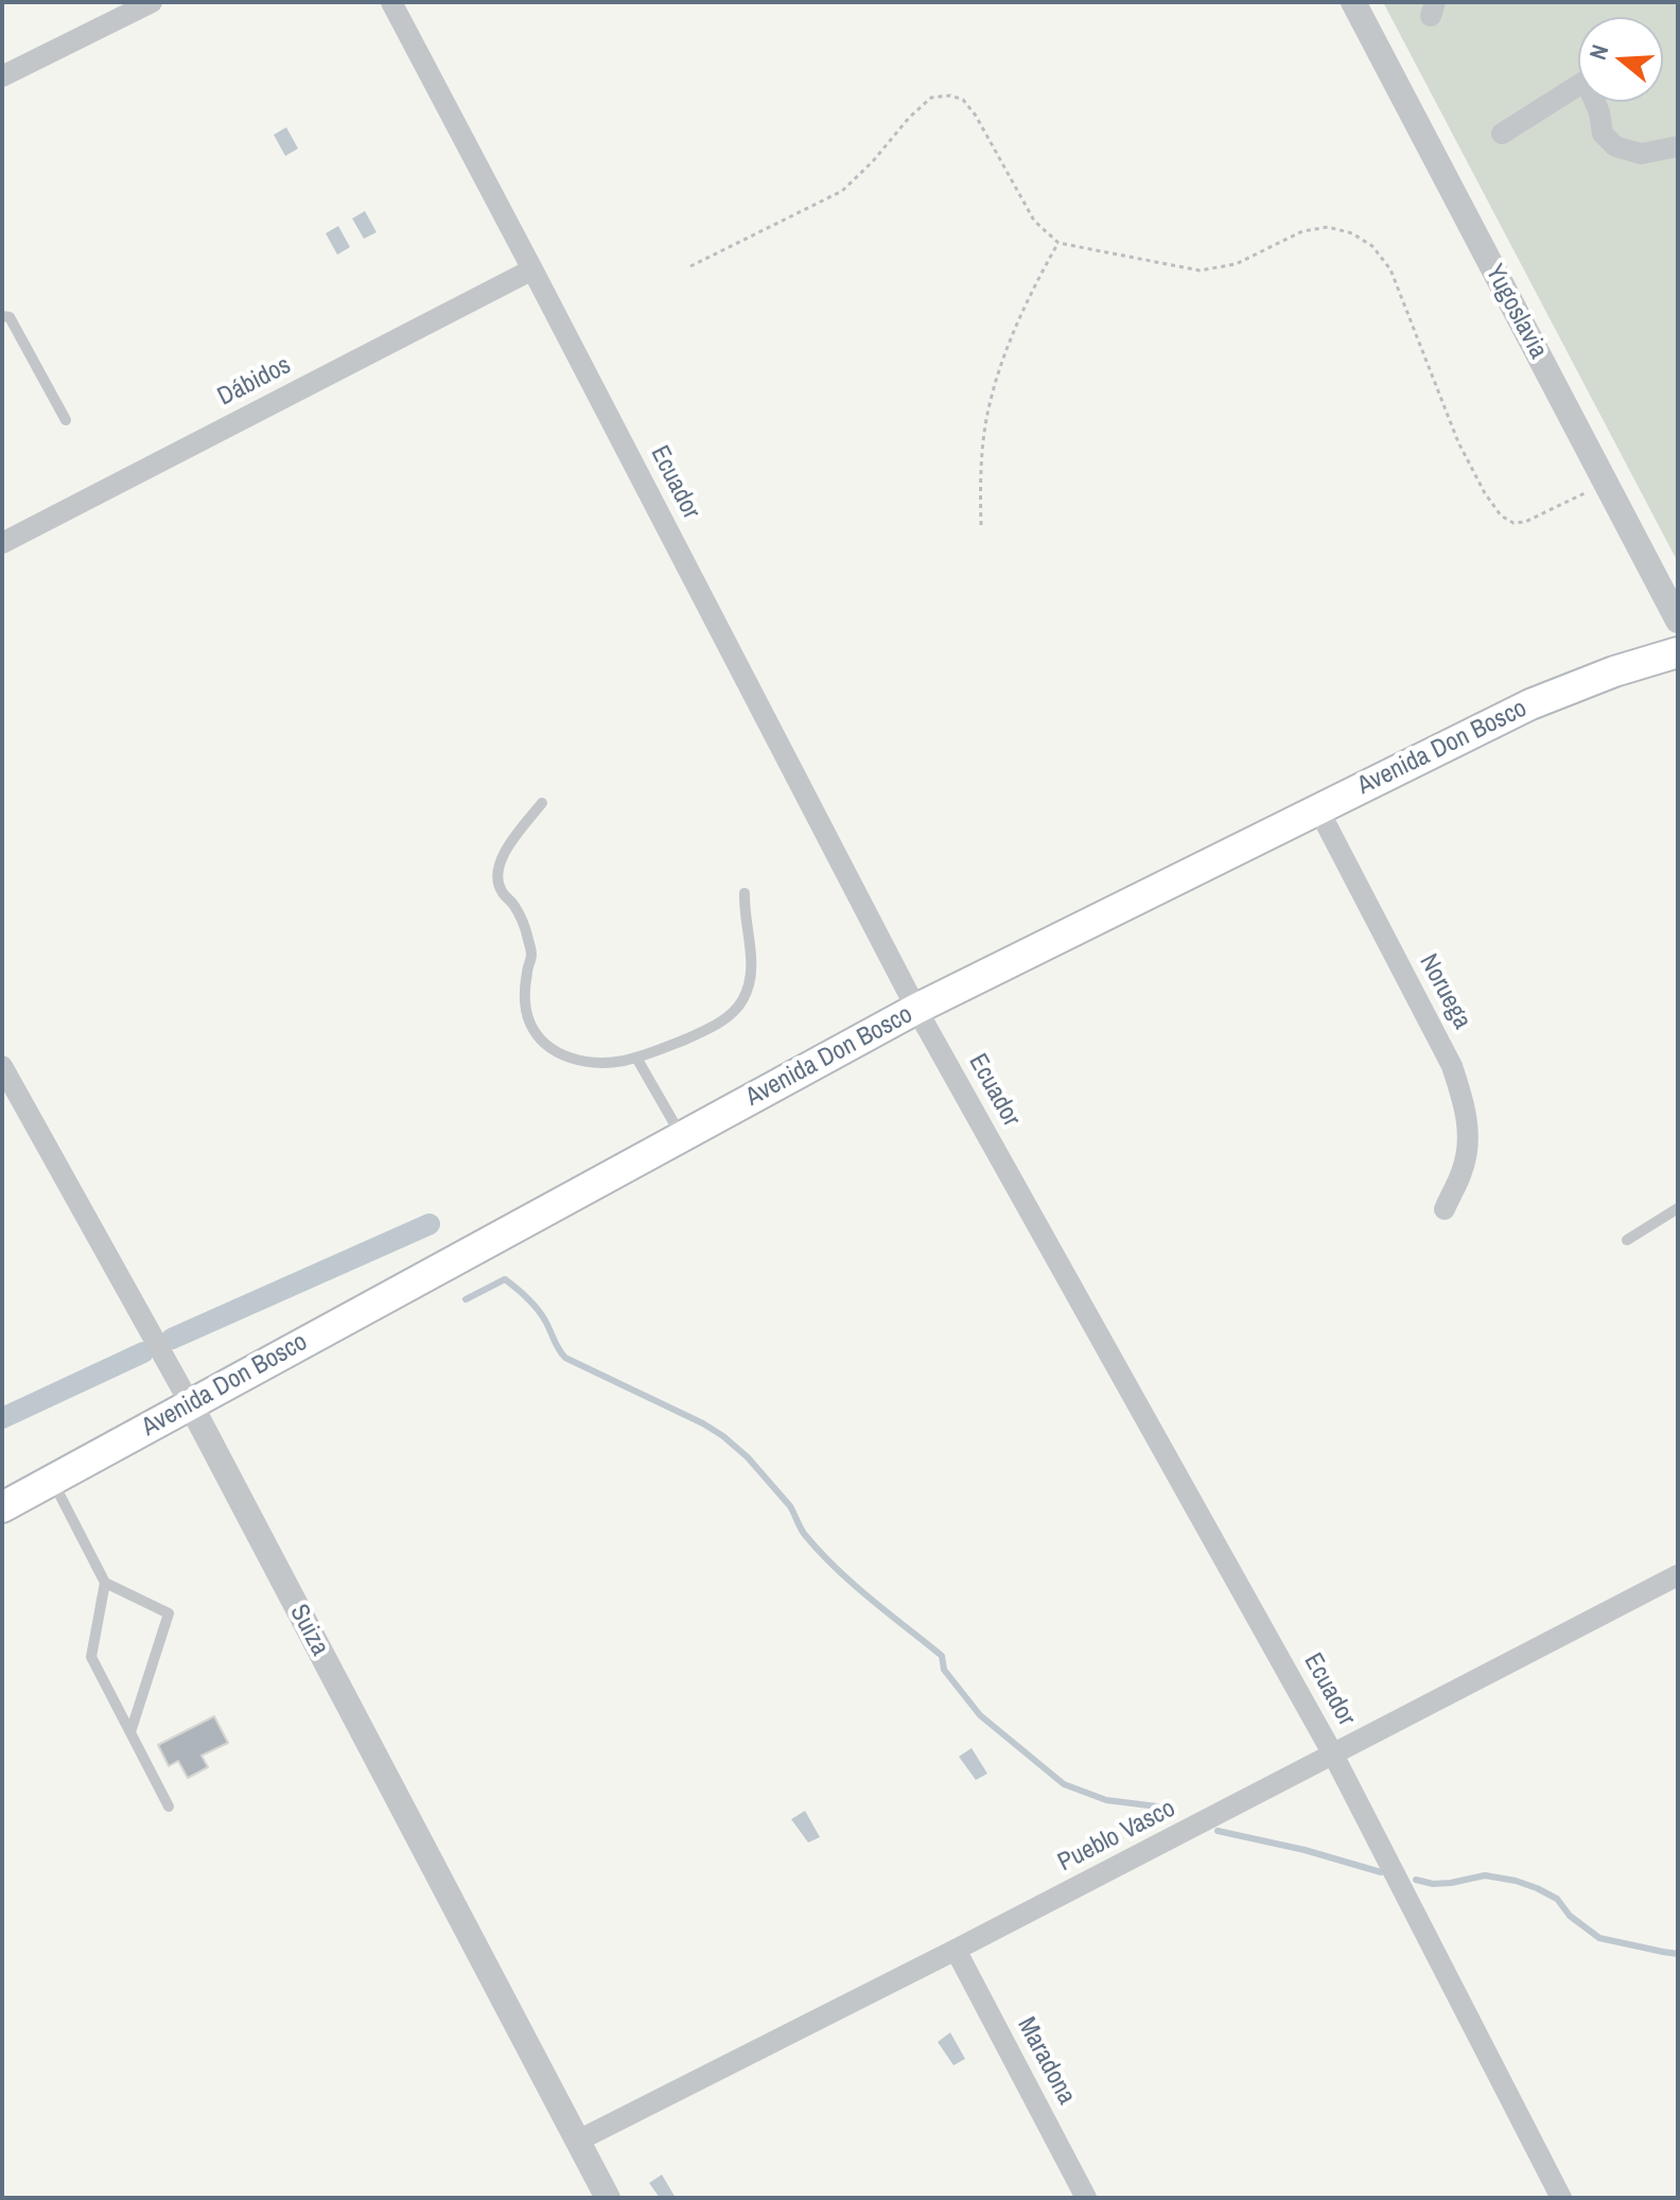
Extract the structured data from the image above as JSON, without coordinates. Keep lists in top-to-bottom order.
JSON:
{
  "streets": {
    "main road": ["Avenida Don Bosco"],
    "street": [
      "Yugoslavia",
      "Dábidos",
      "Ecuador",
      "Noruega",
      "Suiza",
      "Pueblo Vasco",
      "Maradona"
    ]
  },
  "crossings": [
    ["Dábidos", "Ecuador"],
    ["Ecuador", "Avenida Don Bosco"],
    ["Ecuador", "Pueblo Vasco"],
    ["Avenida Don Bosco", "Noruega"],
    ["Avenida Don Bosco", "Suiza"],
    ["Suiza", "Pueblo Vasco"],
    ["Pueblo Vasco", "Maradona"]
  ],
  "north": "left"
}
